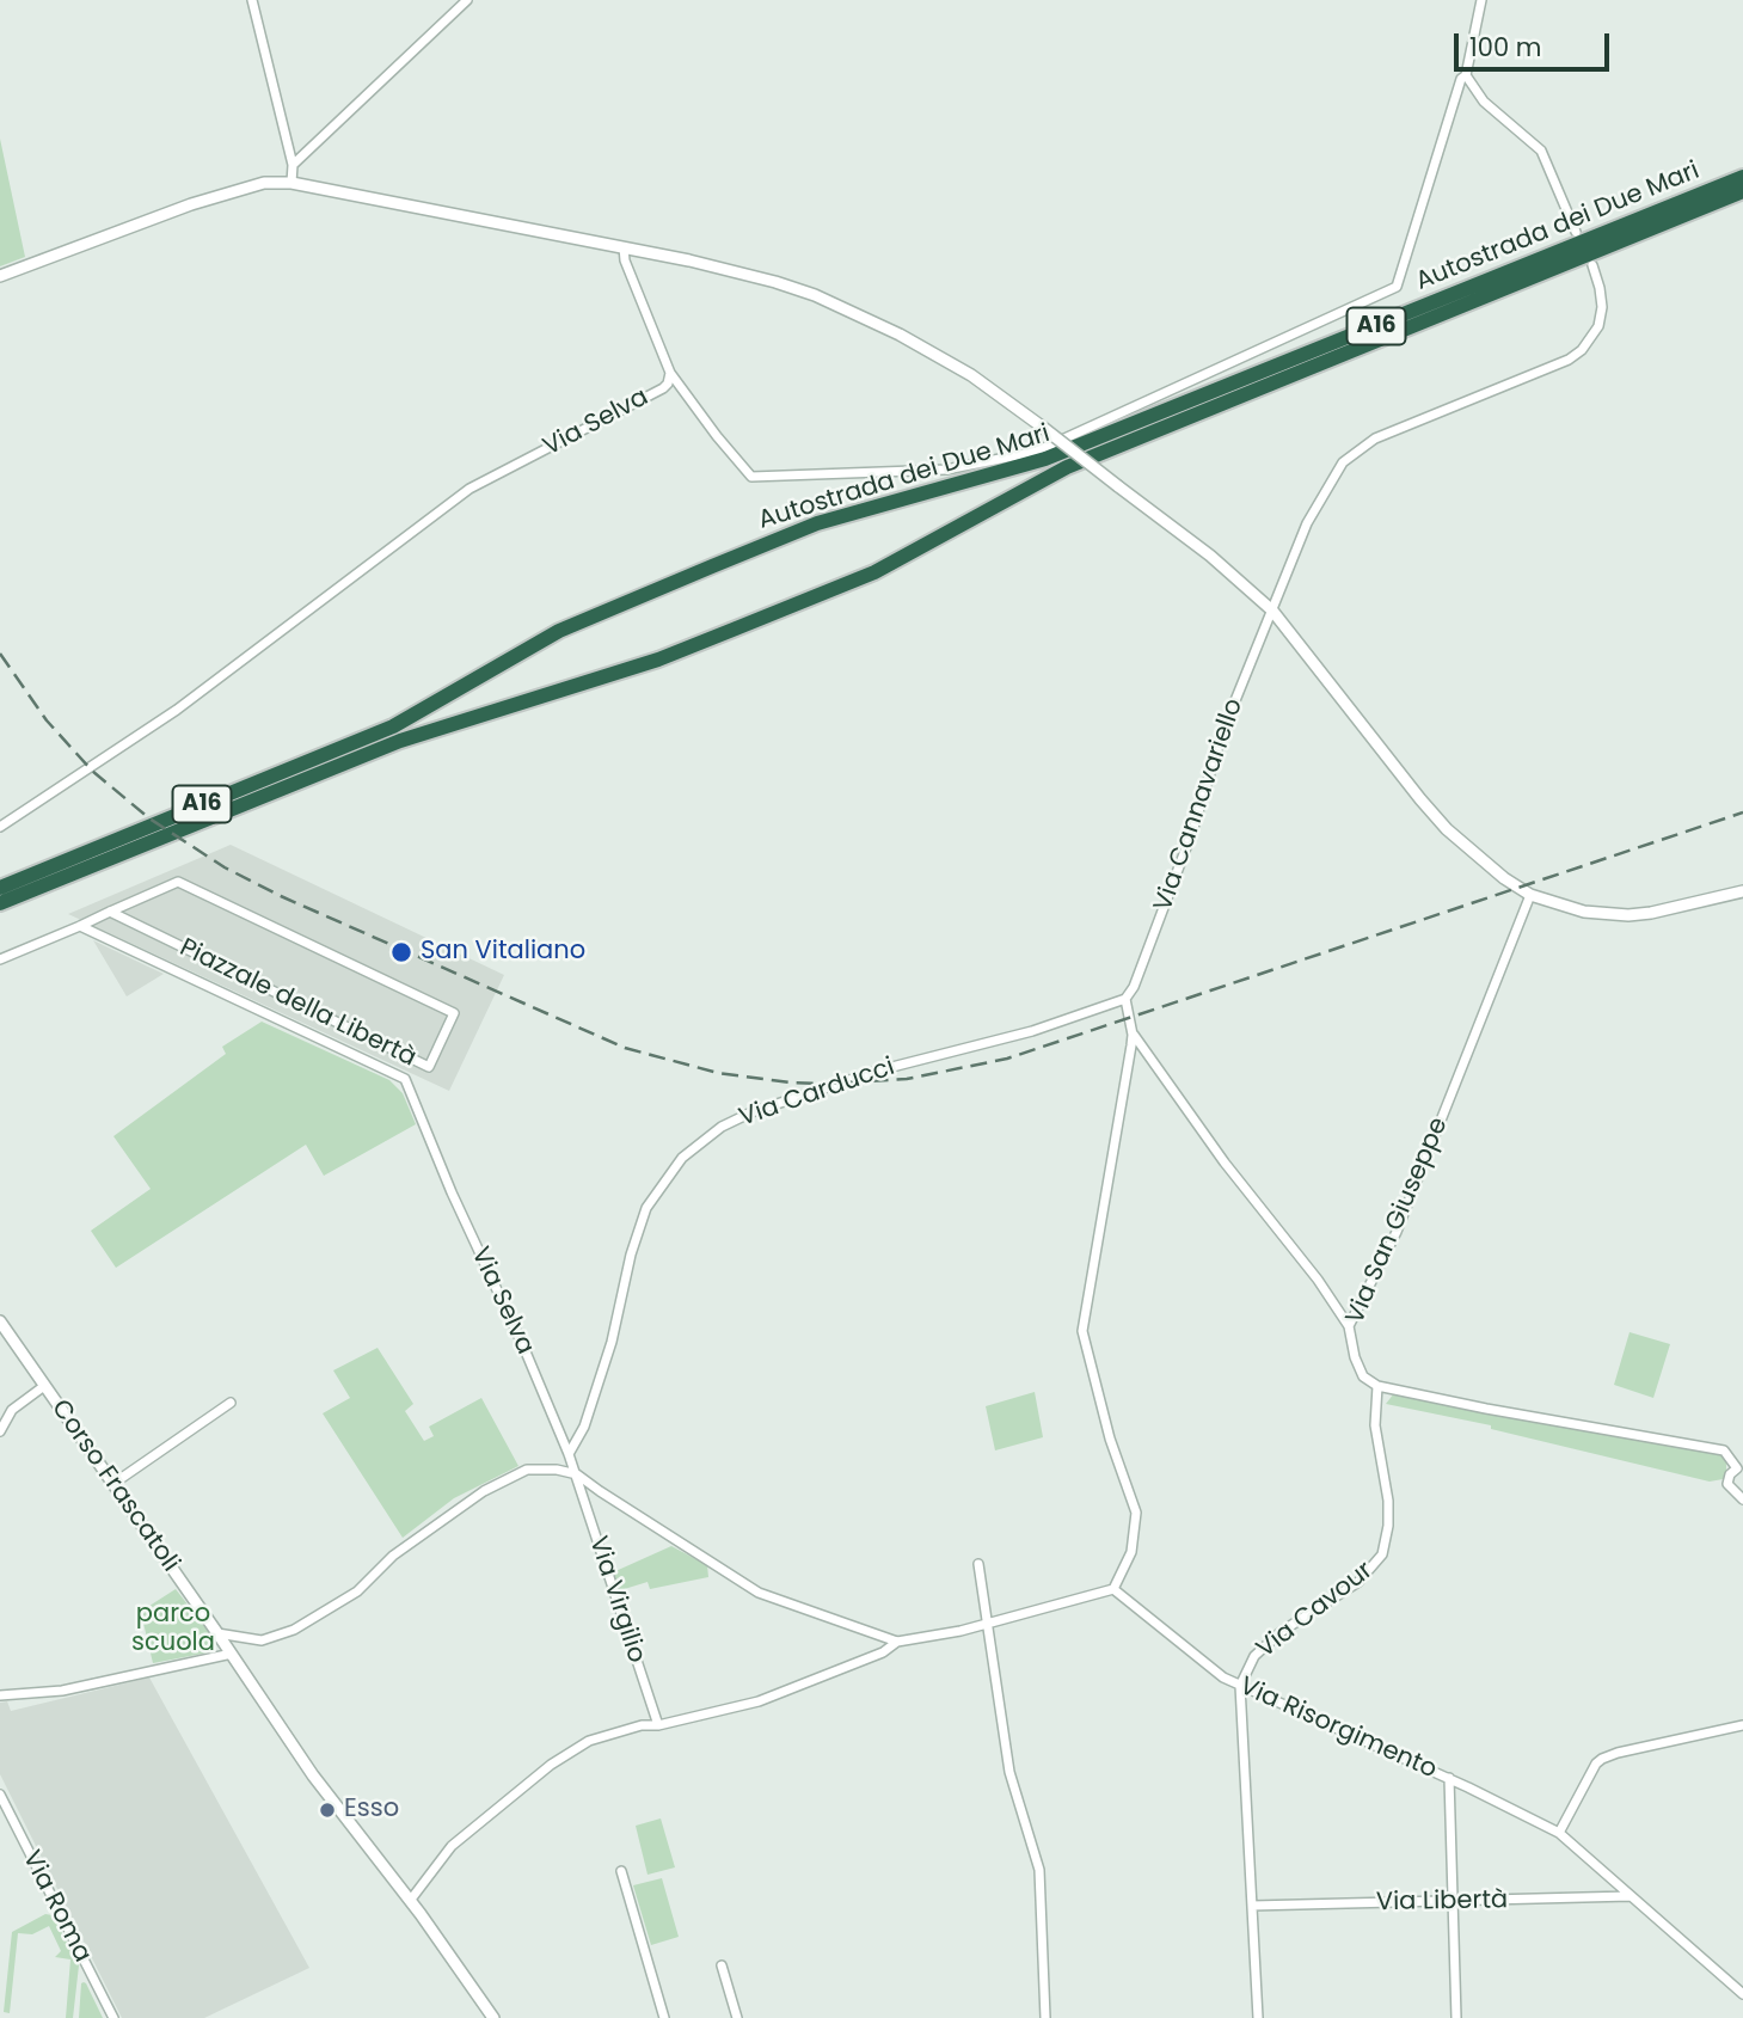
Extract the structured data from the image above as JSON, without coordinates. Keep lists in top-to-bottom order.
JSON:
{
  "streets": {
    "highway": ["Autostrada dei Due Mari", "A16"],
    "street": [
      "Via Selva",
      "Via Cannavariello",
      "Piazzale della Libertà",
      "Via Carducci",
      "Via San Giuseppe",
      "Corso Frascatoli",
      "Via Virgilio",
      "Via Cavour",
      "Via Risorgimento",
      "Via Libertà",
      "Via Roma"
    ]
  },
  "crossings": [
    ["Via Selva", "Via Carducci"],
    ["Via Selva", "Via Virgilio"],
    ["Via Cannavariello", "Via Carducci"],
    ["Via San Giuseppe", "Via Cavour"],
    ["Via Cavour", "Via Risorgimento"],
    ["Via Risorgimento", "Via Libertà"]
  ],
  "parks": ["parco scuola"],
  "places": ["San Vitaliano", "Esso"],
  "scale_bar": "100 m"
}
